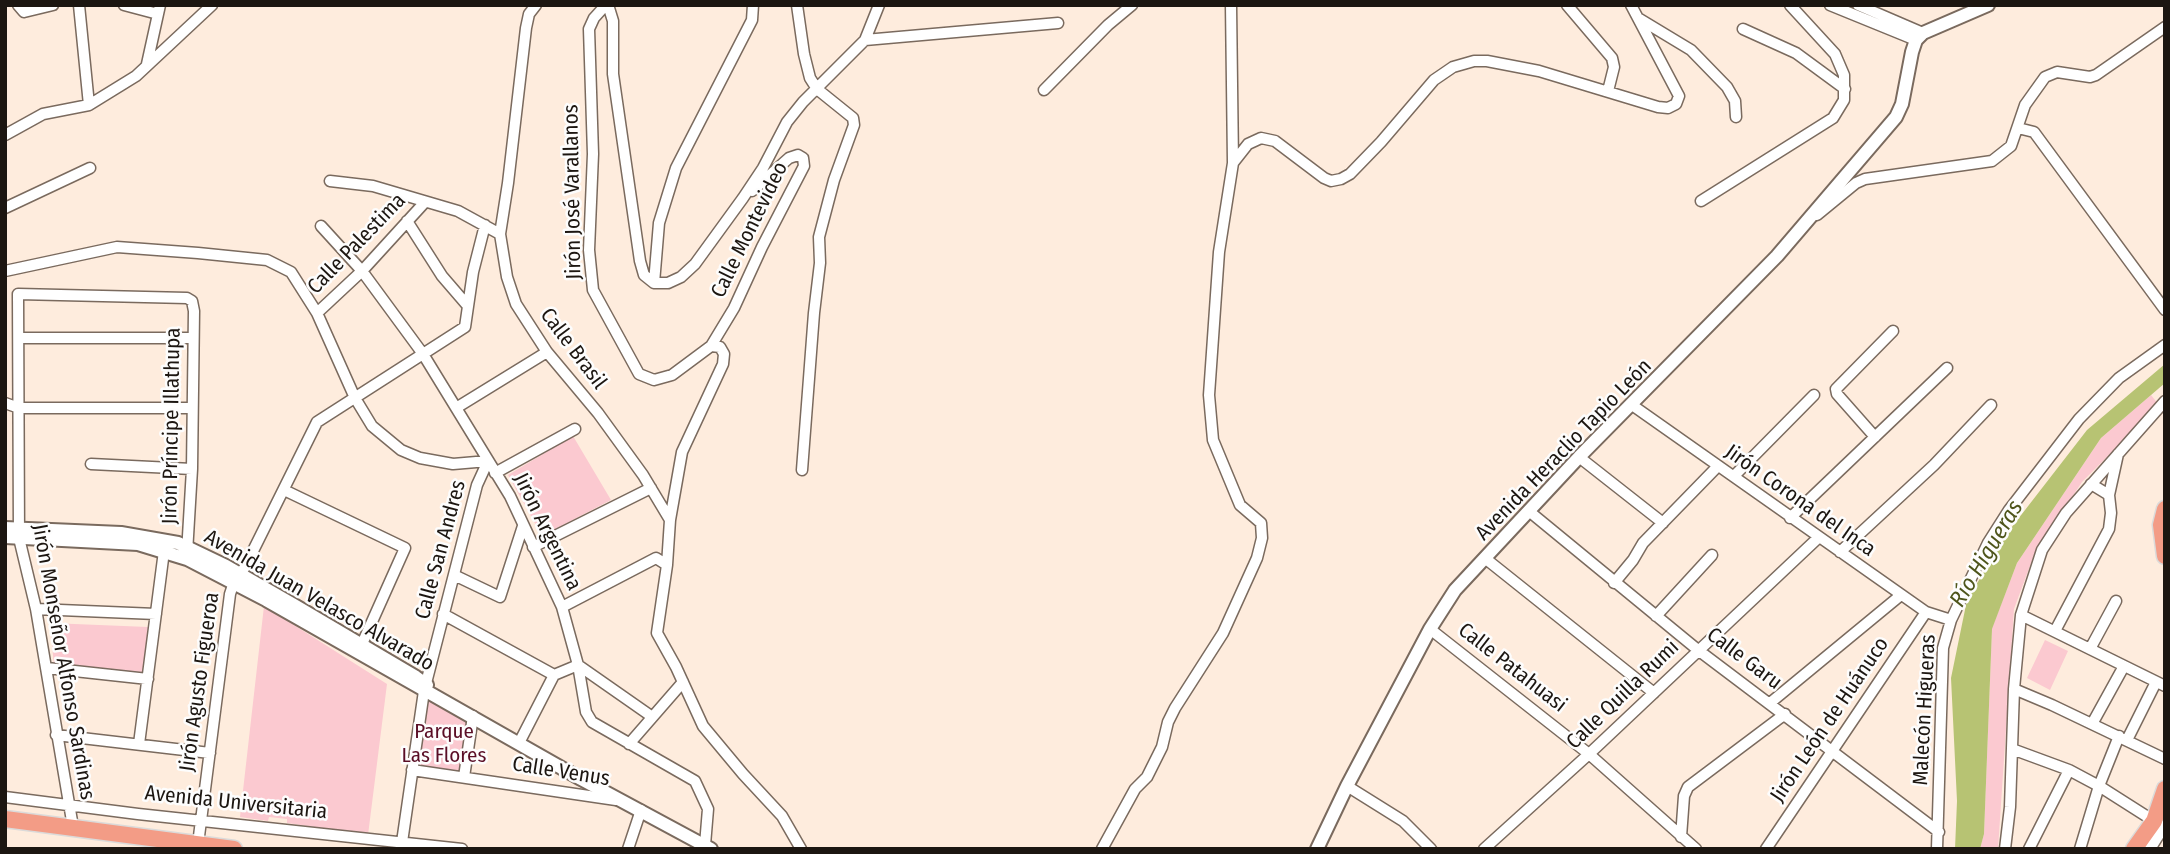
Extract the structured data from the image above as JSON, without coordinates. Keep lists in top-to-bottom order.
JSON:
{
  "streets": {
    "highway": ["Avenida Universitaria"],
    "street": [
      "Jirón José Varallanos",
      "Calle Montevideo",
      "Calle Palestima",
      "Calle Brasil",
      "Jirón Príncipe Illathupa",
      "Avenida Heraclio Tapio León",
      "Jirón Corona del Inca",
      "Jirón Argentina",
      "Calle San Andres",
      "Avenida Juan Velasco Alvarado",
      "Calle Garu",
      "Jirón Monseñor Alfonso Sardinas",
      "Calle Patahuasi",
      "Jirón Agusto Figueroa",
      "Calle Quilla Rumi",
      "Malecón Higueras",
      "Jirón León de Huánuco",
      "Calle Venus"
    ]
  },
  "crossings": [
    ["Jirón José Varallanos", "Calle Montevideo"],
    ["Calle Palestima", "Jirón Argentina"],
    ["Jirón Príncipe Illathupa", "Avenida Juan Velasco Alvarado"],
    ["Jirón Príncipe Illathupa", "Jirón Monseñor Alfonso Sardinas"],
    ["Avenida Heraclio Tapio León", "Jirón Corona del Inca"],
    ["Avenida Heraclio Tapio León", "Calle Garu"],
    ["Avenida Heraclio Tapio León", "Calle Patahuasi"],
    ["Jirón Corona del Inca", "Calle Quilla Rumi"],
    ["Jirón Corona del Inca", "Malecón Higueras"],
    ["Jirón Corona del Inca", "Jirón León de Huánuco"],
    ["Jirón Argentina", "Calle San Andres"],
    ["Jirón Argentina", "Avenida Juan Velasco Alvarado"],
    ["Jirón Argentina", "Jirón Agusto Figueroa"],
    ["Calle San Andres", "Avenida Juan Velasco Alvarado"],
    ["Calle San Andres", "Calle Venus"],
    ["Calle San Andres", "Avenida Universitaria"],
    ["Avenida Juan Velasco Alvarado", "Jirón Monseñor Alfonso Sardinas"],
    ["Avenida Juan Velasco Alvarado", "Jirón Agusto Figueroa"],
    ["Avenida Juan Velasco Alvarado", "Calle Venus"],
    ["Calle Garu", "Calle Quilla Rumi"],
    ["Calle Garu", "Malecón Higueras"],
    ["Calle Garu", "Jirón León de Huánuco"],
    ["Jirón Monseñor Alfonso Sardinas", "Avenida Universitaria"],
    ["Calle Patahuasi", "Calle Quilla Rumi"],
    ["Jirón Agusto Figueroa", "Avenida Universitaria"]
  ],
  "water": ["Río Higueras"],
  "parks": ["Parque Las Flores"]
}
